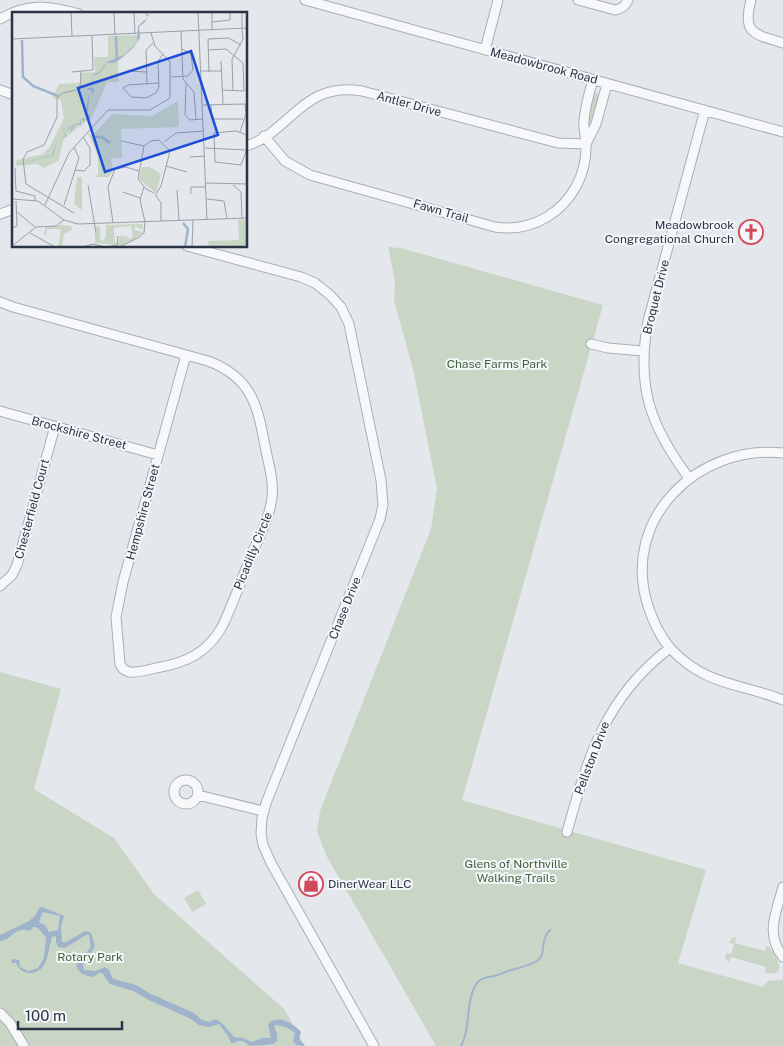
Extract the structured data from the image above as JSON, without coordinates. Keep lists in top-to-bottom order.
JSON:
{
  "streets": {
    "street": [
      "Meadowbrook Road",
      "Antler Drive",
      "Fawn Trail",
      "Broquet Drive",
      "Brockshire Street",
      "Chesterfield Court",
      "Hempshire Street",
      "Picadilly Circle",
      "Chase Drive",
      "Pellston Drive"
    ]
  },
  "crossings": [
    ["Meadowbrook Road", "Fawn Trail"],
    ["Meadowbrook Road", "Broquet Drive"],
    ["Antler Drive", "Fawn Trail"],
    ["Brockshire Street", "Chesterfield Court"],
    ["Brockshire Street", "Hempshire Street"],
    ["Hempshire Street", "Picadilly Circle"]
  ],
  "parks": ["Chase Farms Park", "Glens of Northville Walking Trails", "Rotary Park"],
  "places": {
    "church": ["Meadowbrook Congregational Church"],
    "shop": ["DinerWear LLC"]
  },
  "scale_bar": "100 m"
}
